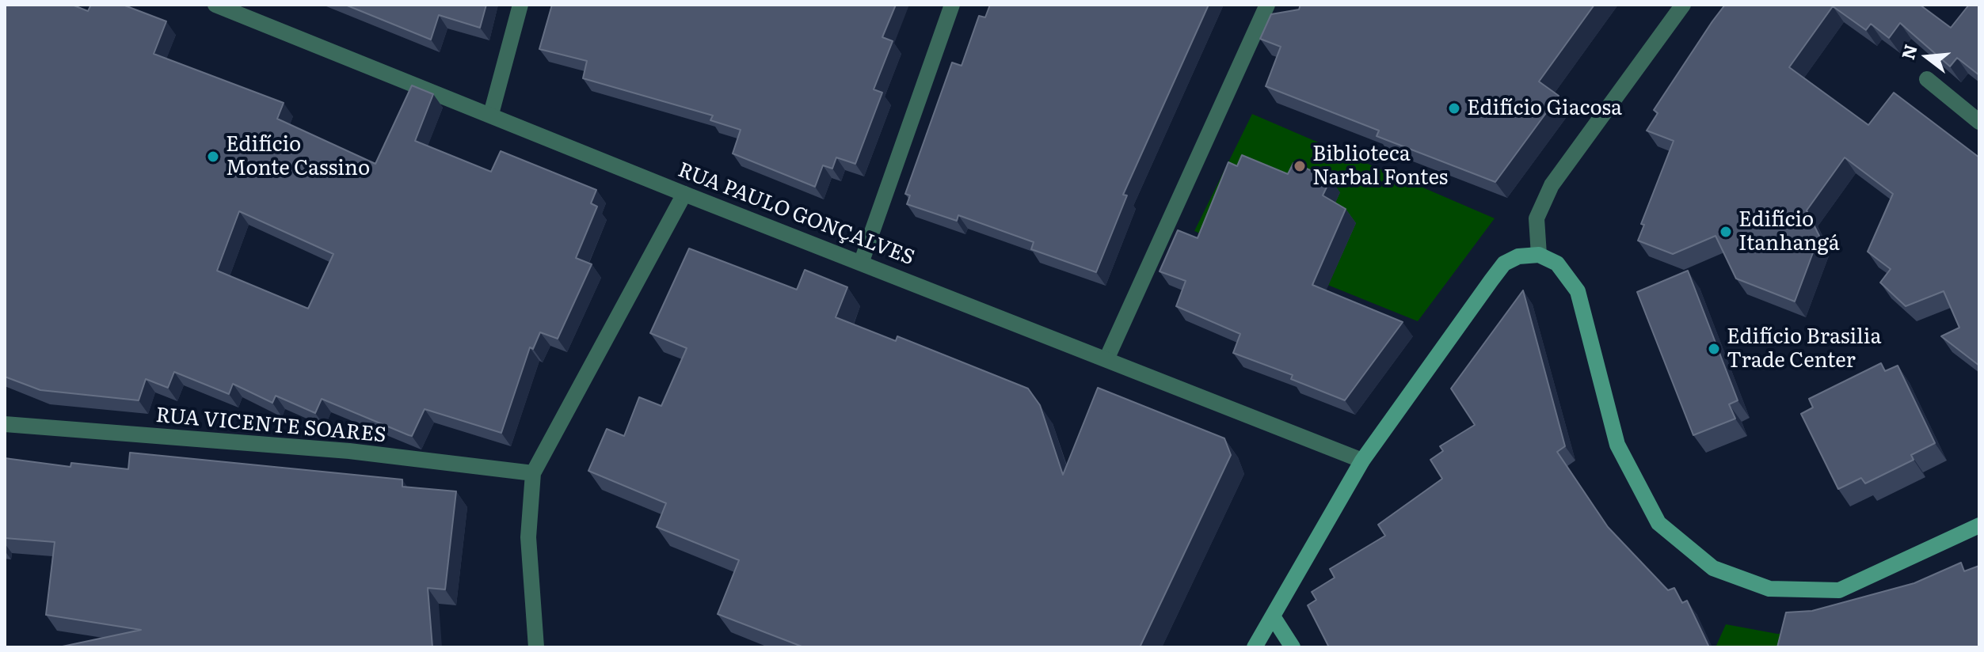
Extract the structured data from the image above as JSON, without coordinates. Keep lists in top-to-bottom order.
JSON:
{
  "streets": {
    "street": ["RUA PAULO GONÇALVES", "RUA VICENTE SOARES"]
  },
  "places": [
    "Edifício Giacosa",
    "Edifício Monte Cassino",
    "Biblioteca Narbal Fontes",
    "Edifício Itanhangá",
    "Edifício Brasilia Trade Center"
  ],
  "north": "left"
}
